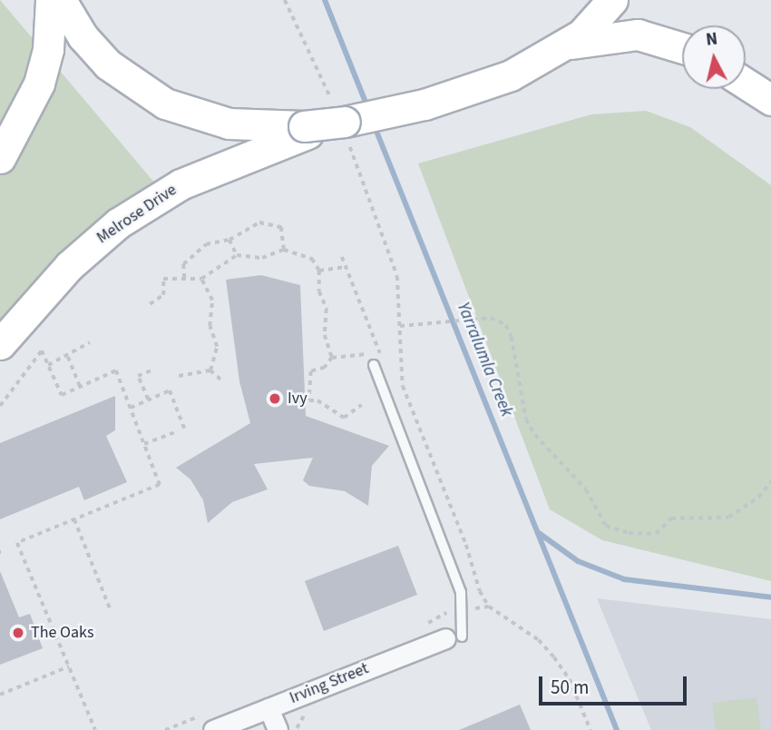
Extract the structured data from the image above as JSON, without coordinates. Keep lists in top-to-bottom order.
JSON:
{
  "streets": {
    "main road": ["Melrose Drive"],
    "street": ["Irving Street"]
  },
  "water": ["Yarralumla Creek"],
  "places": ["Ivy", "The Oaks"],
  "scale_bar": "50 m",
  "north": "top"
}
